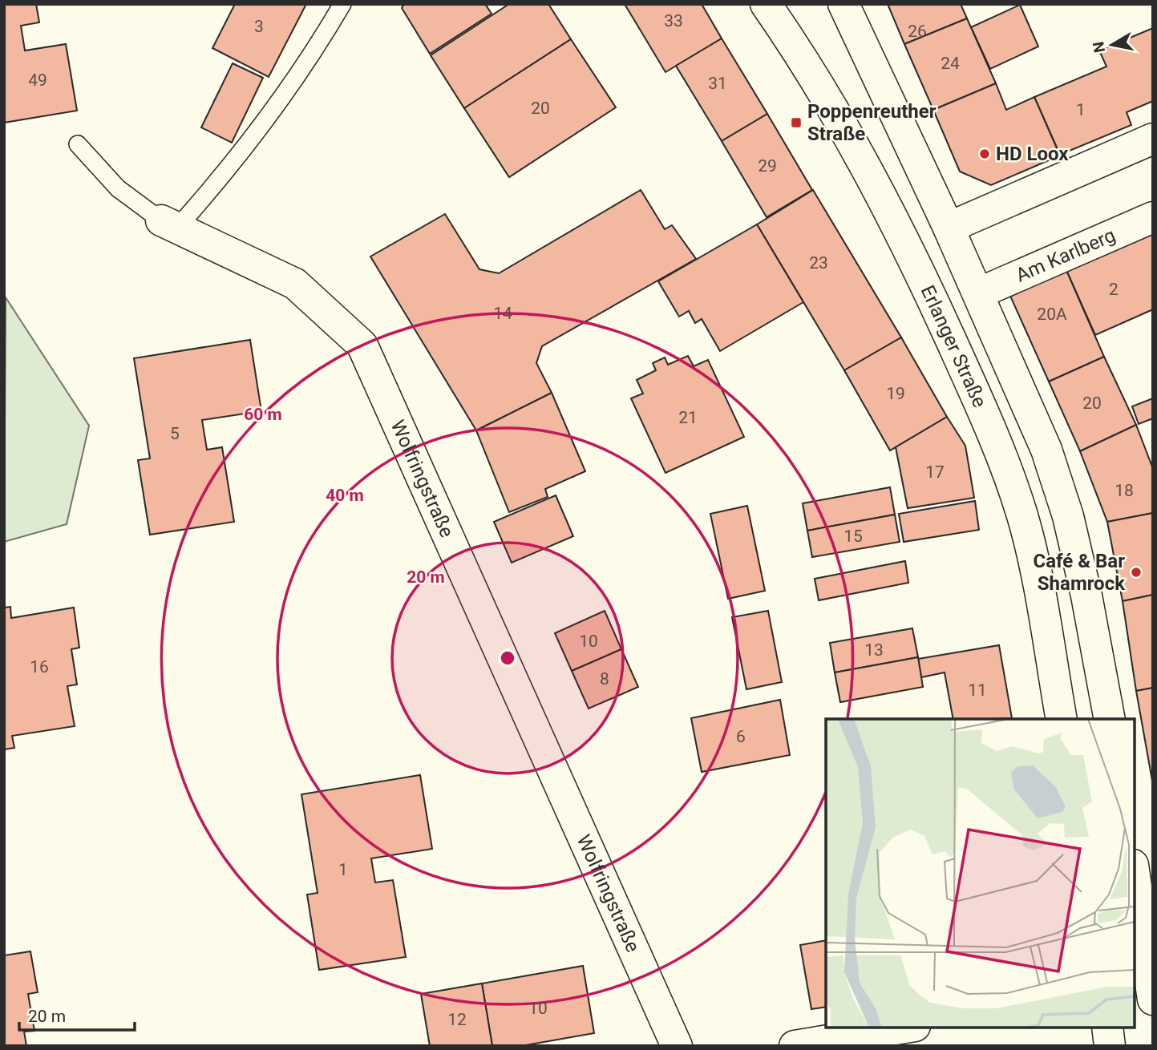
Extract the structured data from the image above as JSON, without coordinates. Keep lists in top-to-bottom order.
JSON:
{
  "streets": {
    "main road": ["Am Karlberg", "Erlanger Straße", "Wolfringstraße"]
  },
  "places": {
    "transit": ["Poppenreuther Straße"],
    "other": ["HD Loox", "Café & Bar Shamrock"]
  },
  "house_numbers": [
    "33",
    "3",
    "26",
    "24",
    "49",
    "31",
    "20",
    "1",
    "29",
    "23",
    "2",
    "14",
    "20A",
    "19",
    "20",
    "21",
    "5",
    "17",
    "18",
    "15",
    "10",
    "13",
    "16",
    "8",
    "11",
    "6",
    "1",
    "10",
    "12"
  ],
  "scale_bar": "20 m",
  "north": "left",
  "rings": ["60 m", "40 m", "20 m"]
}
